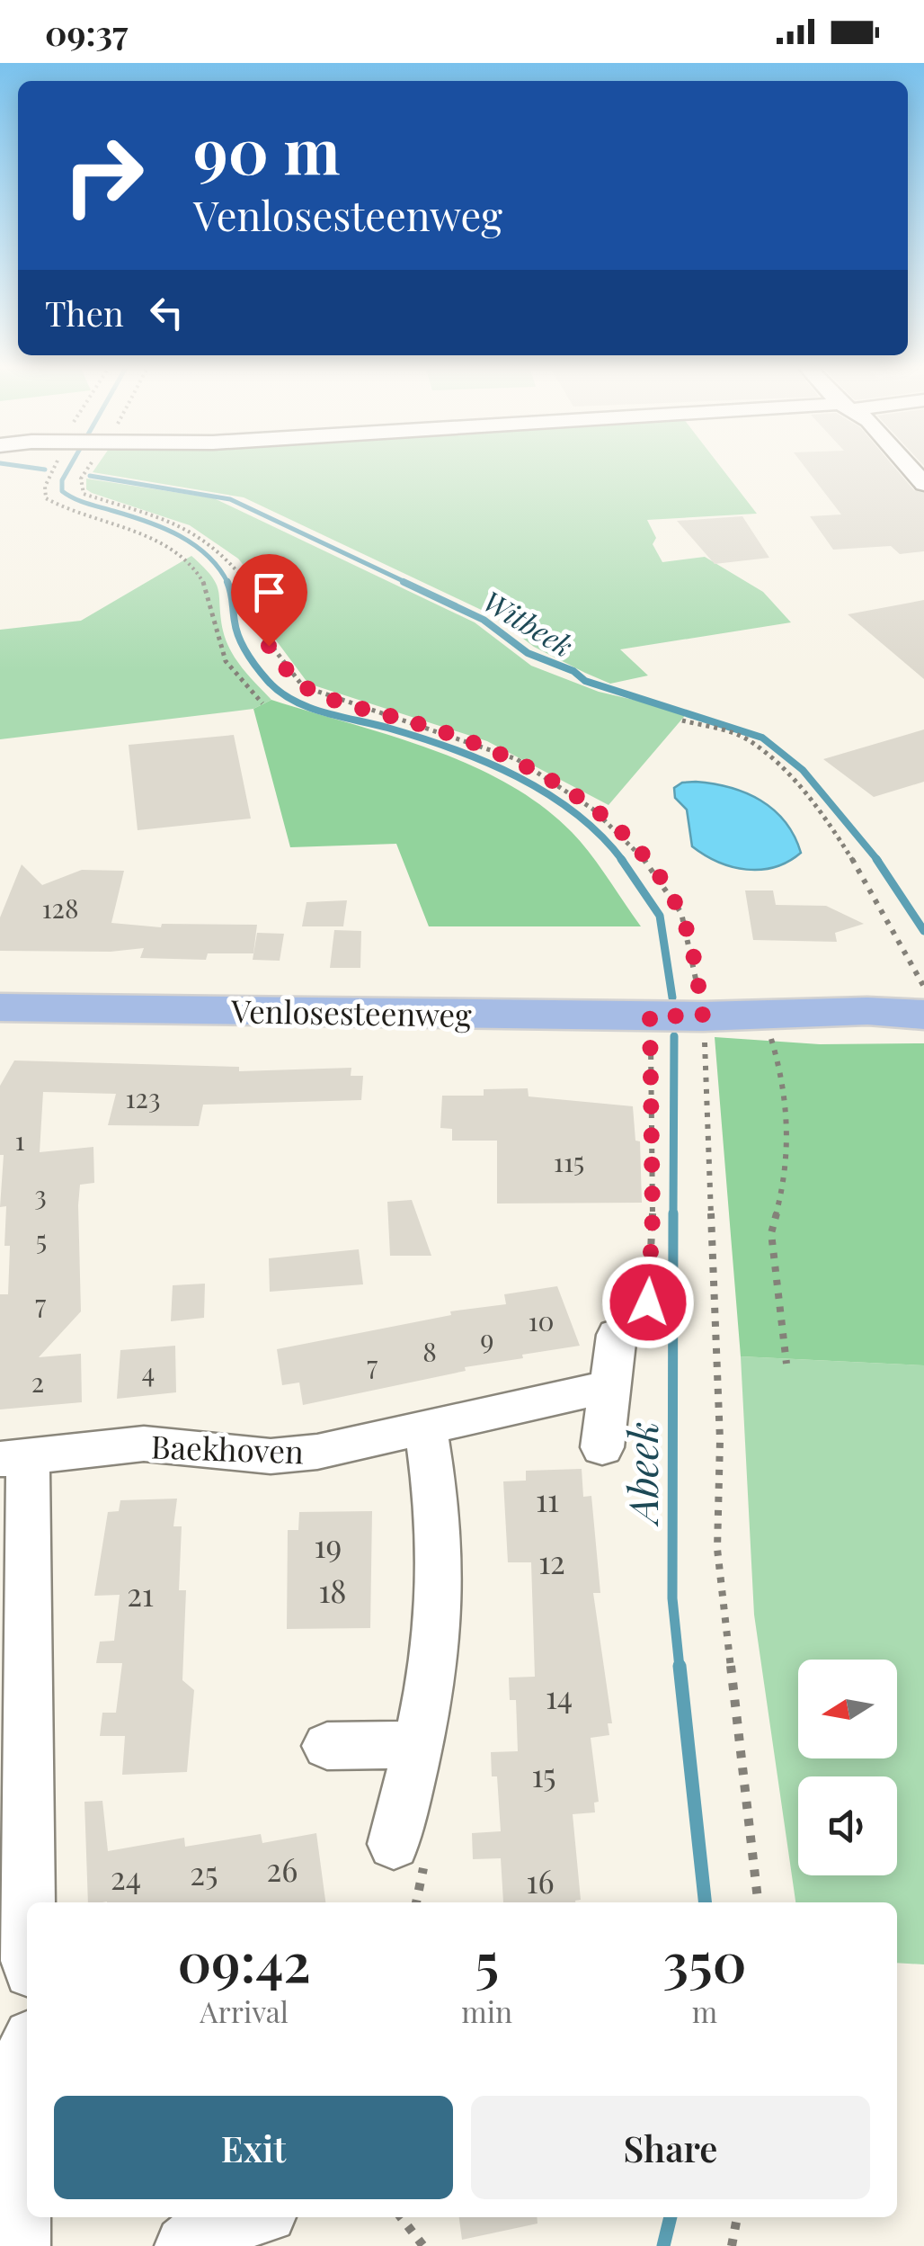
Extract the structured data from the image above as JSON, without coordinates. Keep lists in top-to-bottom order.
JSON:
{
  "streets": {
    "main road": ["Venlosesteenweg"],
    "street": ["Baekhoven"]
  },
  "water": ["Witbeek", "Abeek"],
  "house_numbers": [
    "128",
    "123",
    "1",
    "115",
    "3",
    "5",
    "7",
    "10",
    "9",
    "8",
    "7",
    "4",
    "2",
    "11",
    "19",
    "12",
    "18",
    "21",
    "14",
    "15",
    "26",
    "25",
    "24",
    "16"
  ],
  "north": "left",
  "page": {
    "status": "09:37",
    "turn": ["90 m", "Venlosesteenweg"],
    "then": "Then",
    "eta": [
      "09:42",
      "Arrival",
      "5",
      "min",
      "350",
      "m"
    ],
    "buttons": ["Exit", "Share"]
  }
}
